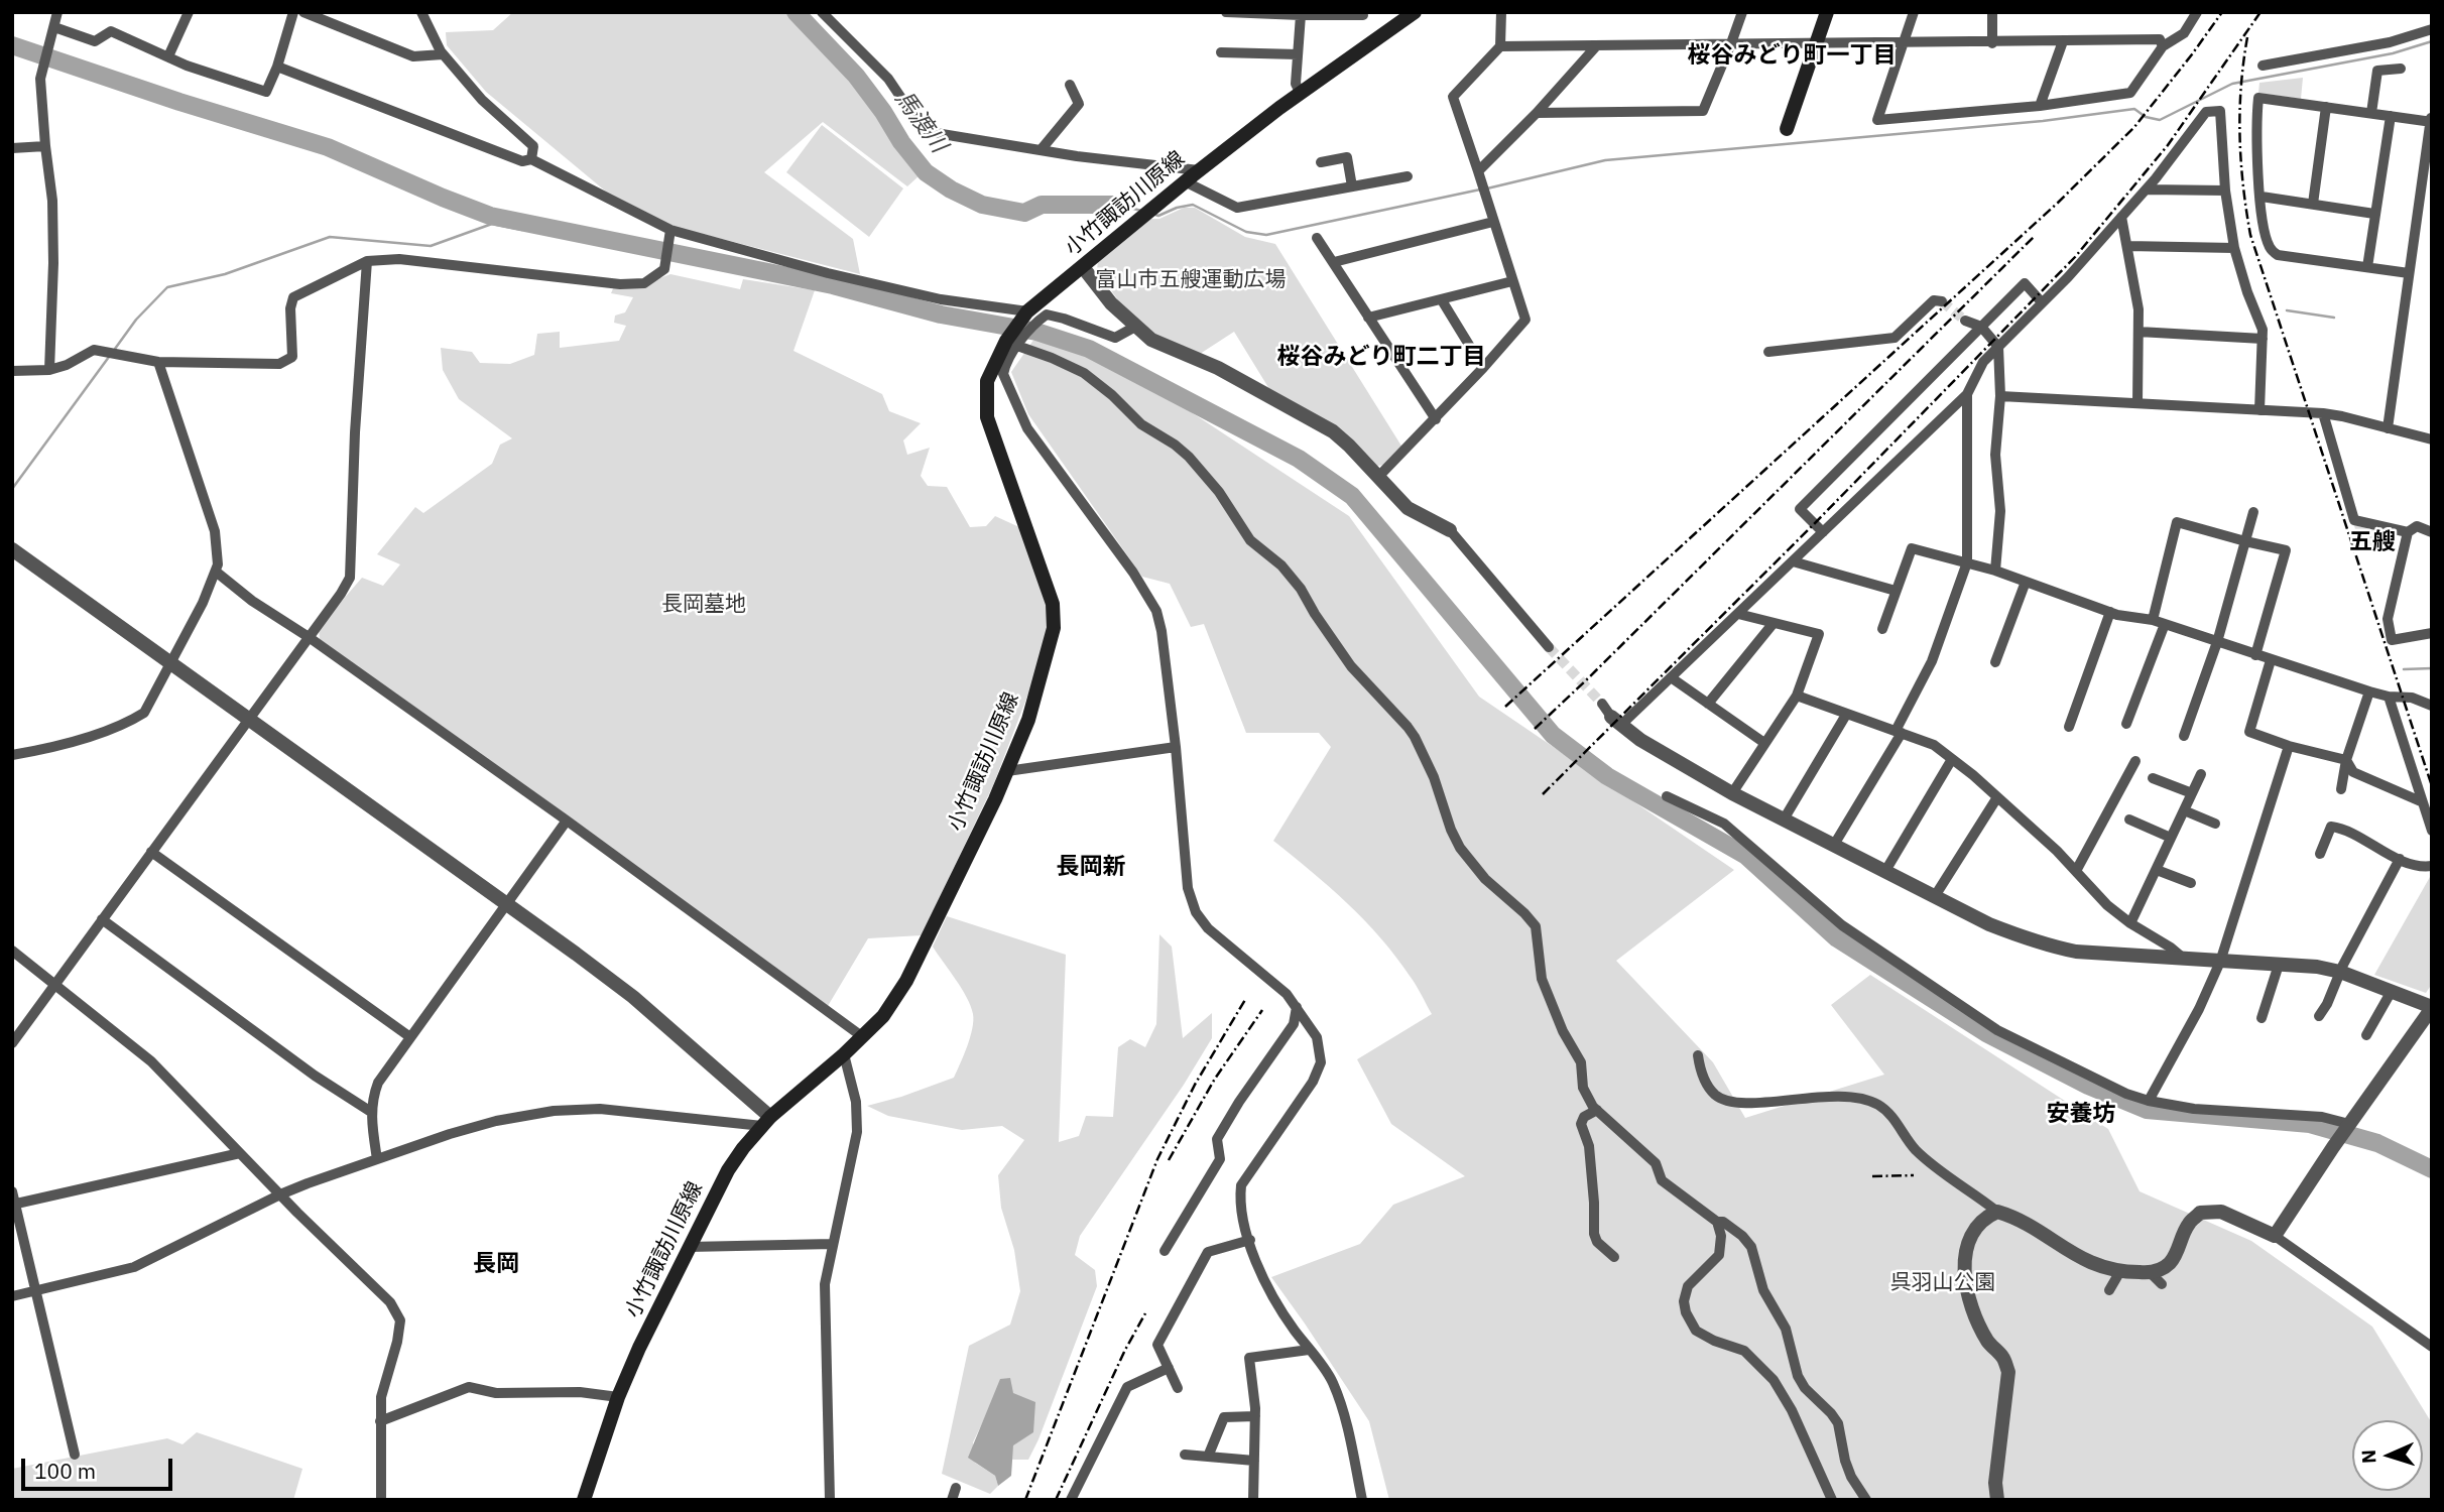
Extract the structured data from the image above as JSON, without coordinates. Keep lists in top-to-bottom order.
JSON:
{
  "streets": {
    "main road": ["小竹諏訪川原線"]
  },
  "districts": [
    "桜谷みどり町一丁目",
    "桜谷みどり町二丁目",
    "五艘",
    "長岡新",
    "安養坊",
    "長岡"
  ],
  "water": ["馬渡川"],
  "parks": ["富山市五艘運動広場", "長岡墓地", "呉羽山公園"],
  "scale_bar": "100 m",
  "north": "left"
}
